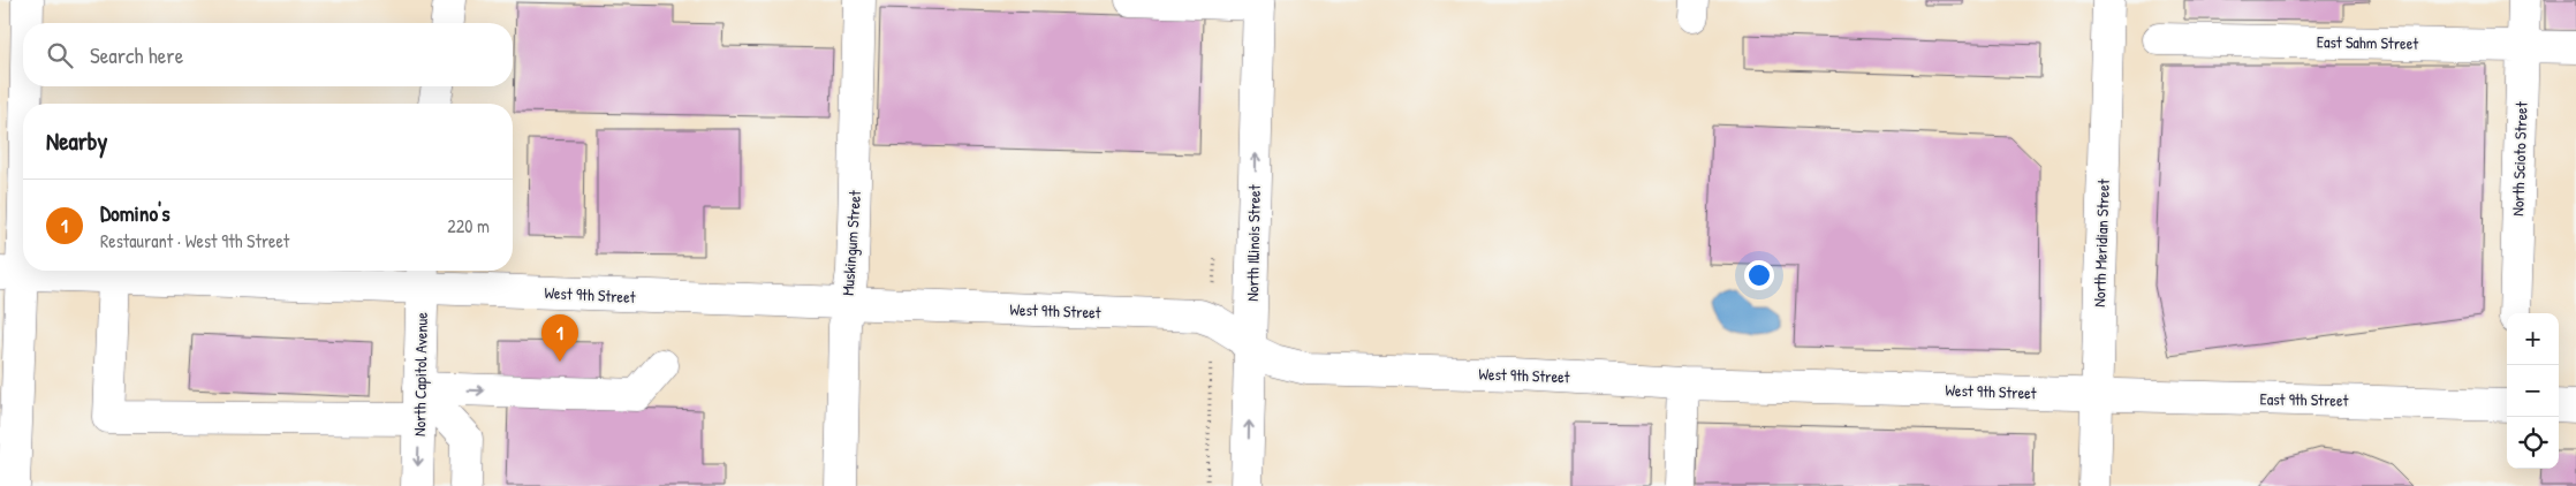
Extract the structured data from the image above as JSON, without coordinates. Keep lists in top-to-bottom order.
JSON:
{
  "streets": {
    "street": [
      "East Sahm Street",
      "North Scioto Street",
      "Muskingum Street",
      "North Illinois Street",
      "North Meridian Street",
      "West 9th Street",
      "North Capitol Avenue",
      "East 9th Street"
    ]
  },
  "crossings": [
    ["East Sahm Street", "North Scioto Street"],
    ["Muskingum Street", "West 9th Street"],
    ["North Illinois Street", "West 9th Street"],
    ["North Meridian Street", "West 9th Street"],
    ["North Meridian Street", "East 9th Street"],
    ["West 9th Street", "North Capitol Avenue"],
    ["West 9th Street", "East 9th Street"]
  ],
  "one_way": ["North Illinois Street"],
  "page": {
    "search": "Search here",
    "heading": "Nearby",
    "list": [
      {
        "mark": "1",
        "name": "Domino's",
        "note": "Restaurant · West 9th Street",
        "value": "220 m"
      }
    ],
    "map_buttons": ["+", "−"],
    "pins": "1"
  }
}
